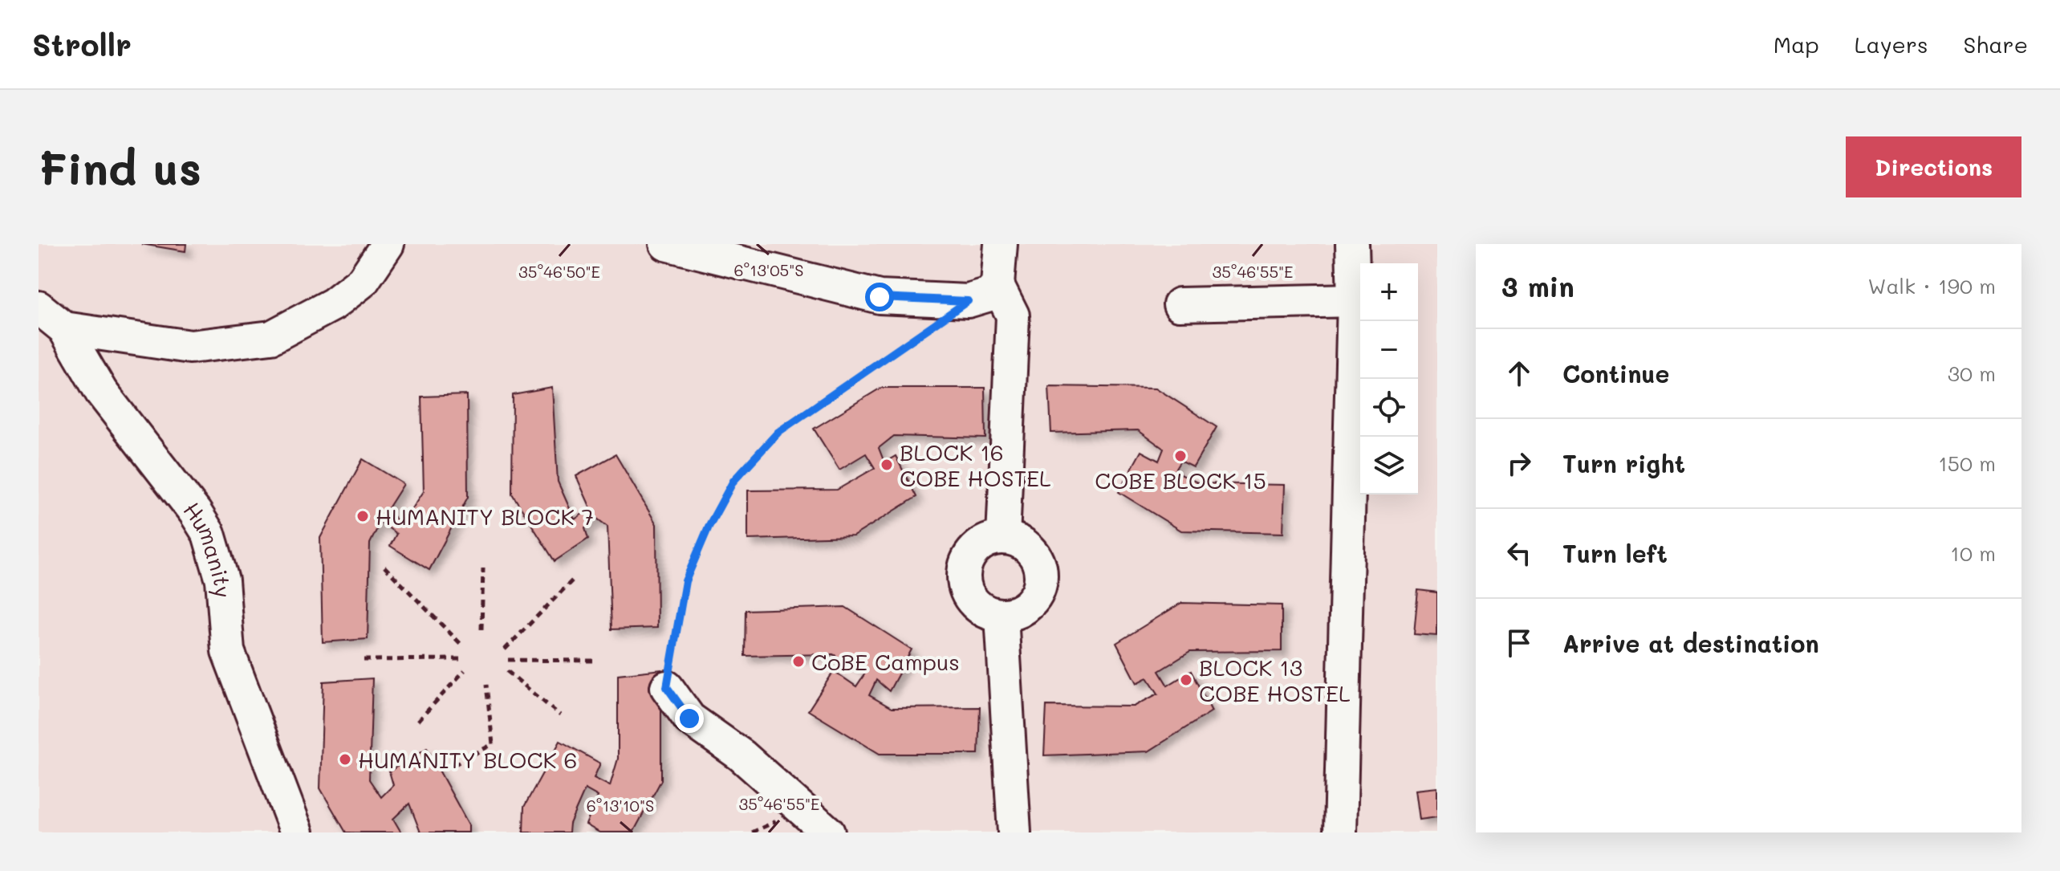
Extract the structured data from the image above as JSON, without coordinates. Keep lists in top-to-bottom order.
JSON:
{
  "streets": {
    "street": ["Humanity"]
  },
  "places": [
    "COBE BLOCK 15",
    "BLOCK 16 COBE HOSTEL",
    "HUMANITY BLOCK 7",
    "CoBE Campus",
    "BLOCK 13 COBE HOSTEL",
    "HUMANITY BLOCK 6"
  ],
  "page": {
    "header": "Strollr",
    "nav": ["Map", "Layers", "Share"],
    "buttons": "Directions",
    "title": "Find us",
    "heading": ["3 min", "Walk · 190 m"],
    "map_buttons": ["+", "−"],
    "list": [
      ["Continue", "30 m"],
      ["Turn right", "150 m"],
      ["Turn left", "10 m"],
      "Arrive at destination"
    ]
  },
  "coordinates": [
    "6°13'05\"S",
    "35°46'50\"E",
    "35°46'55\"E",
    "6°13'10\"S"
  ]
}
